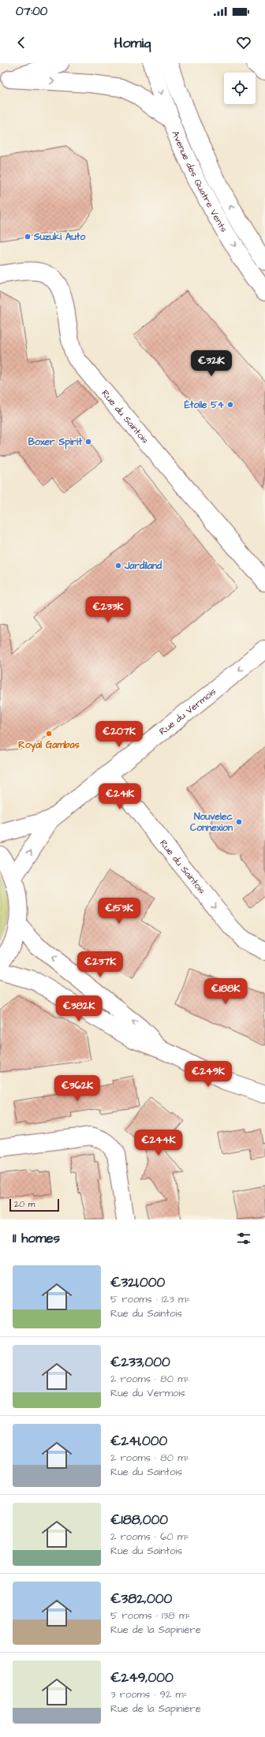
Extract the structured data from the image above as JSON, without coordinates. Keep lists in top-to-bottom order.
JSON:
{
  "streets": {
    "street": ["Avenue des Quatre Vents", "Rue du Saintois", "Rue du Vermois"]
  },
  "crossings": [
    ["Rue du Saintois", "Rue du Vermois"]
  ],
  "places": [
    "Suzuki Auto",
    "Étoile 54",
    "Boxer Spirit",
    "Jardiland",
    "Royal Gambas",
    "Nouvelec Connexion"
  ],
  "scale_bar": "20 m",
  "page": {
    "status": "07:00",
    "header": "Homiq",
    "price": [
      "€321K",
      "€233K",
      "€207K",
      "€241K",
      "€153K",
      "€237K",
      "€188K",
      "€382K",
      "€249K",
      "€362K",
      "€244K"
    ],
    "scale": "20 m",
    "heading": "11 homes",
    "list": [
      {
        "name": "€321,000",
        "note": "5 rooms · 123 m² · Rue du Saintois"
      },
      {
        "name": "€233,000",
        "note": "2 rooms · 80 m² · Rue du Vermois"
      },
      {
        "name": "€241,000",
        "note": "2 rooms · 80 m² · Rue du Saintois"
      },
      {
        "name": "€188,000",
        "note": "2 rooms · 60 m² · Rue du Saintois"
      },
      {
        "name": "€382,000",
        "note": "5 rooms · 138 m² · Rue de la Sapinière"
      },
      {
        "name": "€249,000",
        "note": "3 rooms · 92 m² · Rue de la Sapinière"
      }
    ]
  }
}
